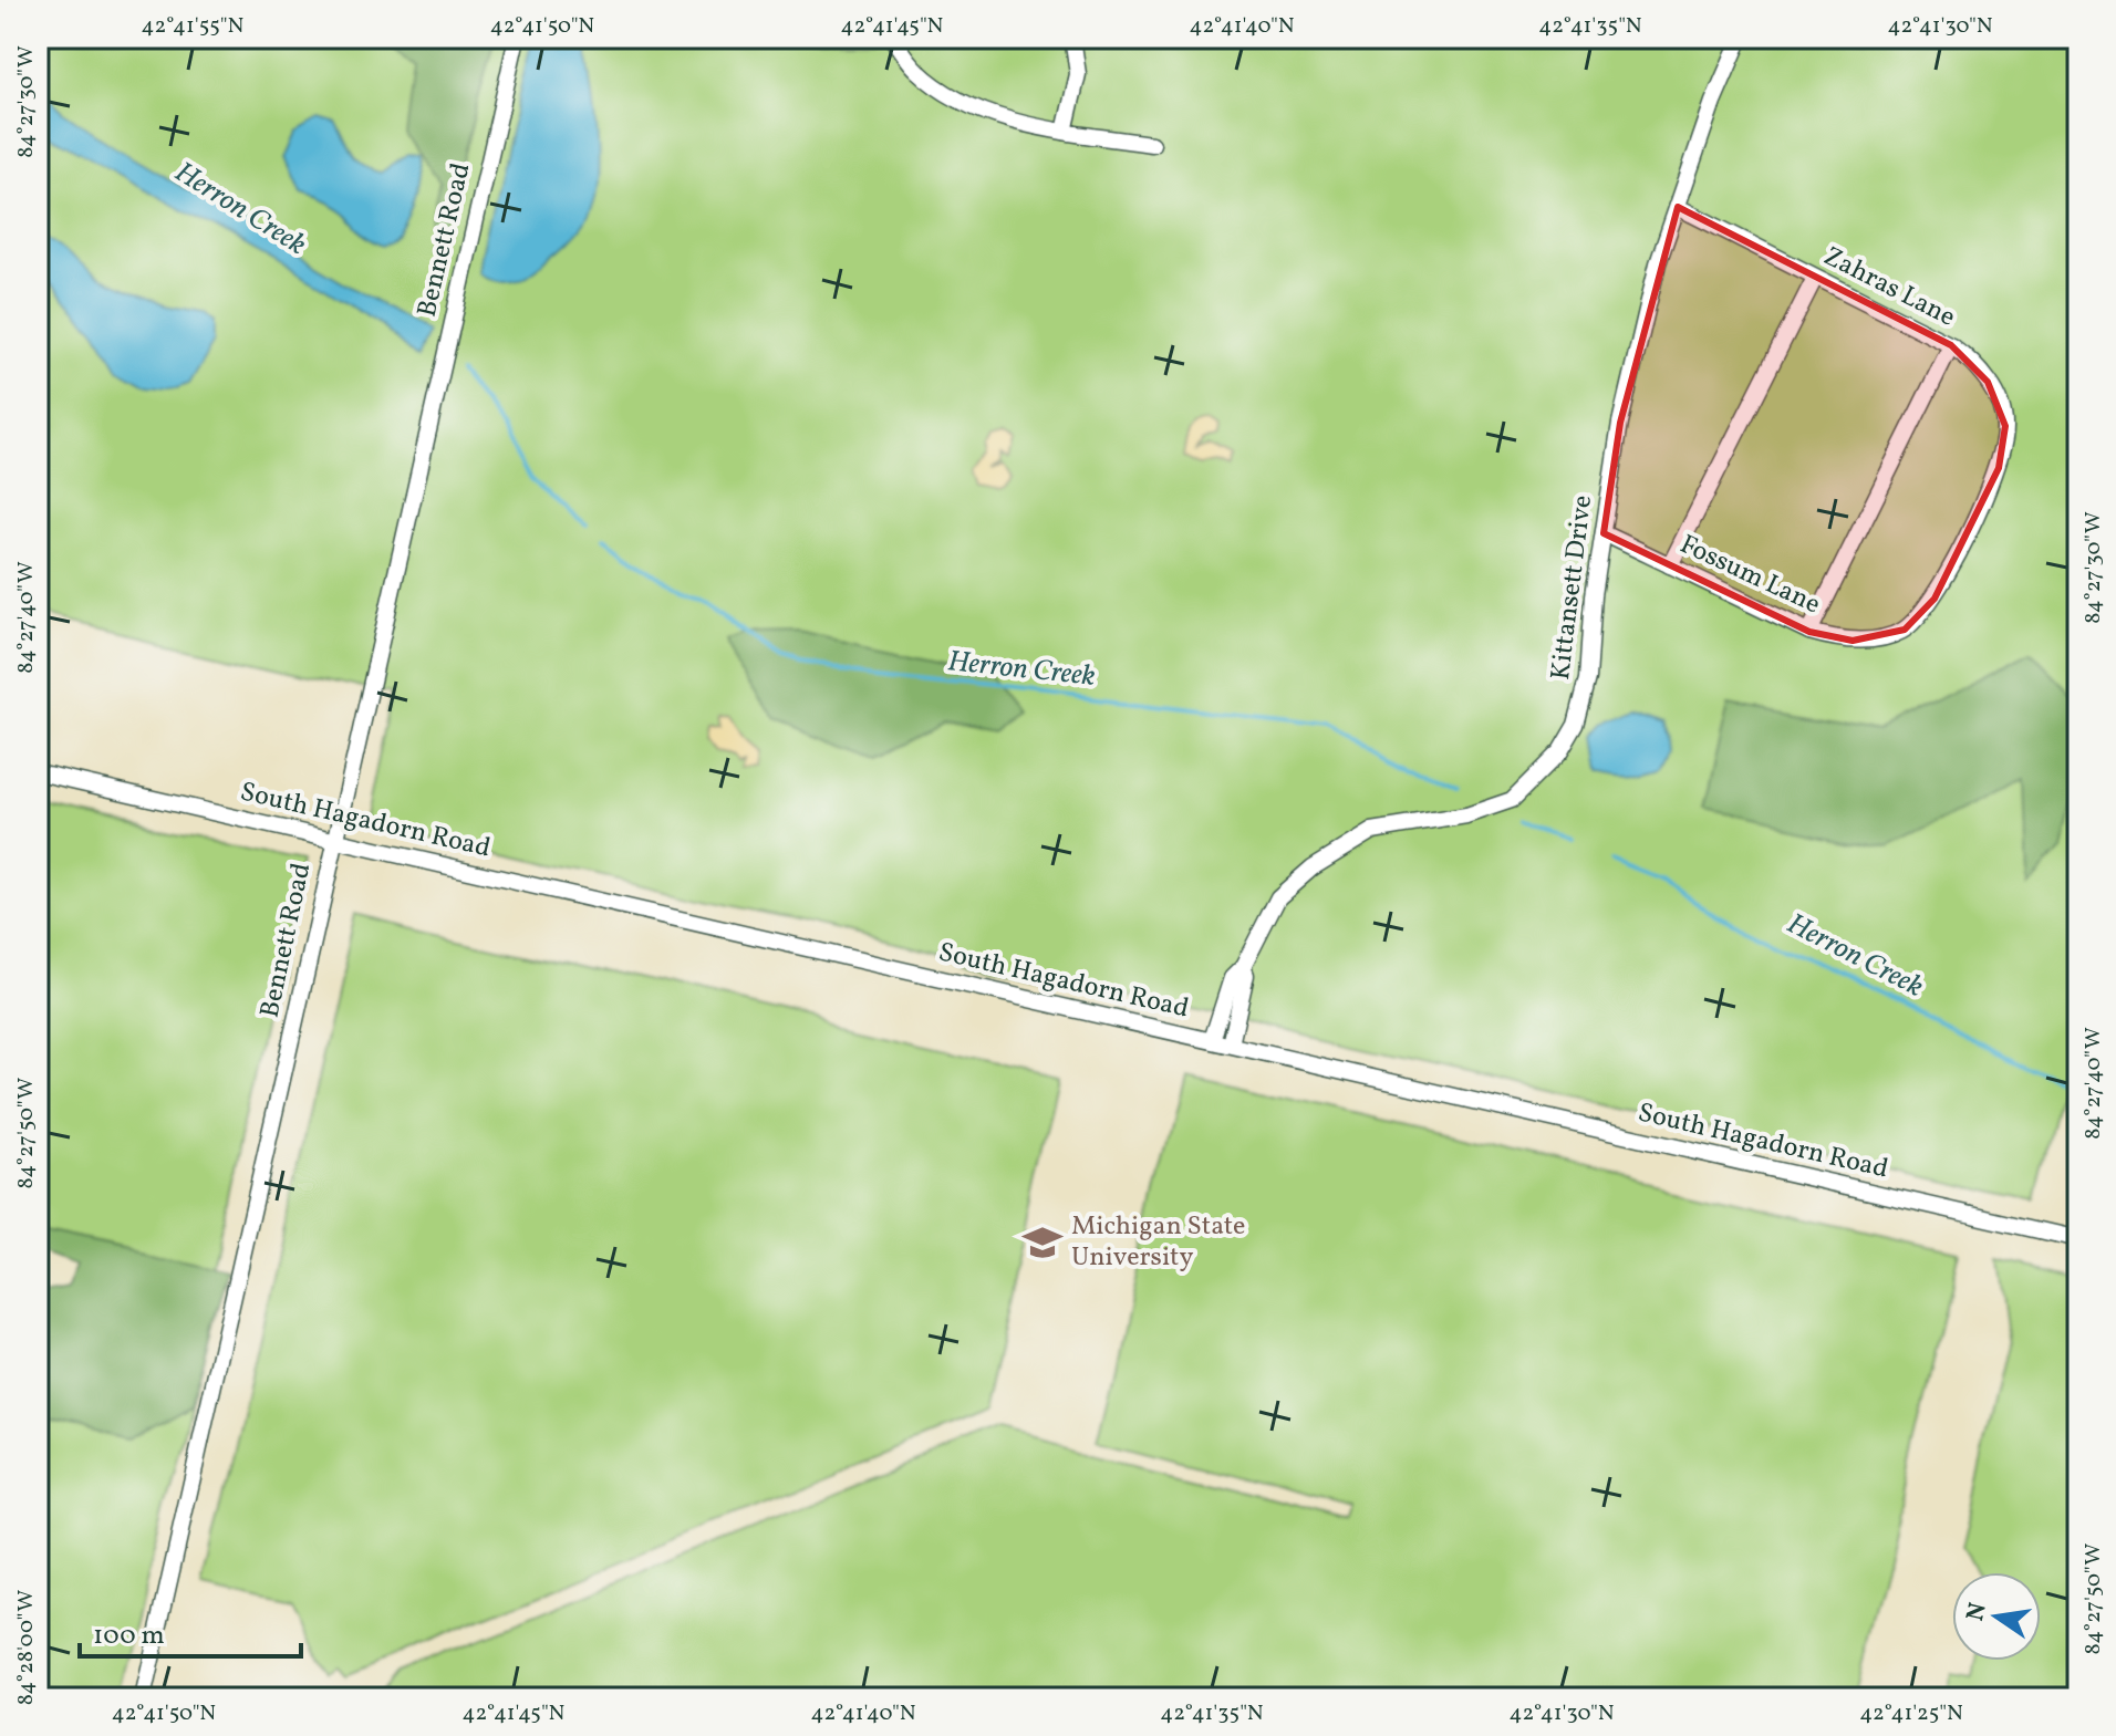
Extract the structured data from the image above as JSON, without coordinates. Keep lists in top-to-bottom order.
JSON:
{
  "streets": {
    "street": [
      "Bennett Road",
      "Zahras Lane",
      "Fossum Lane",
      "Kittansett Drive",
      "South Hagadorn Road"
    ]
  },
  "crossings": [
    ["Bennett Road", "South Hagadorn Road"],
    ["Zahras Lane", "Fossum Lane"],
    ["Zahras Lane", "Kittansett Drive"],
    ["Fossum Lane", "Kittansett Drive"],
    ["Kittansett Drive", "South Hagadorn Road"]
  ],
  "water": ["Herron Creek"],
  "places": {
    "school or university": ["Michigan State University"]
  },
  "scale_bar": "100 m",
  "north": "left",
  "coordinates": [
    "42°41'55\"N",
    "42°41'50\"N",
    "42°41'45\"N",
    "42°41'40\"N",
    "42°41'35\"N",
    "42°41'30\"N",
    "84°27'30\"W",
    "84°27'40\"W",
    "84°27'50\"W",
    "84°28'00\"W",
    "42°41'25\"N"
  ]
}
